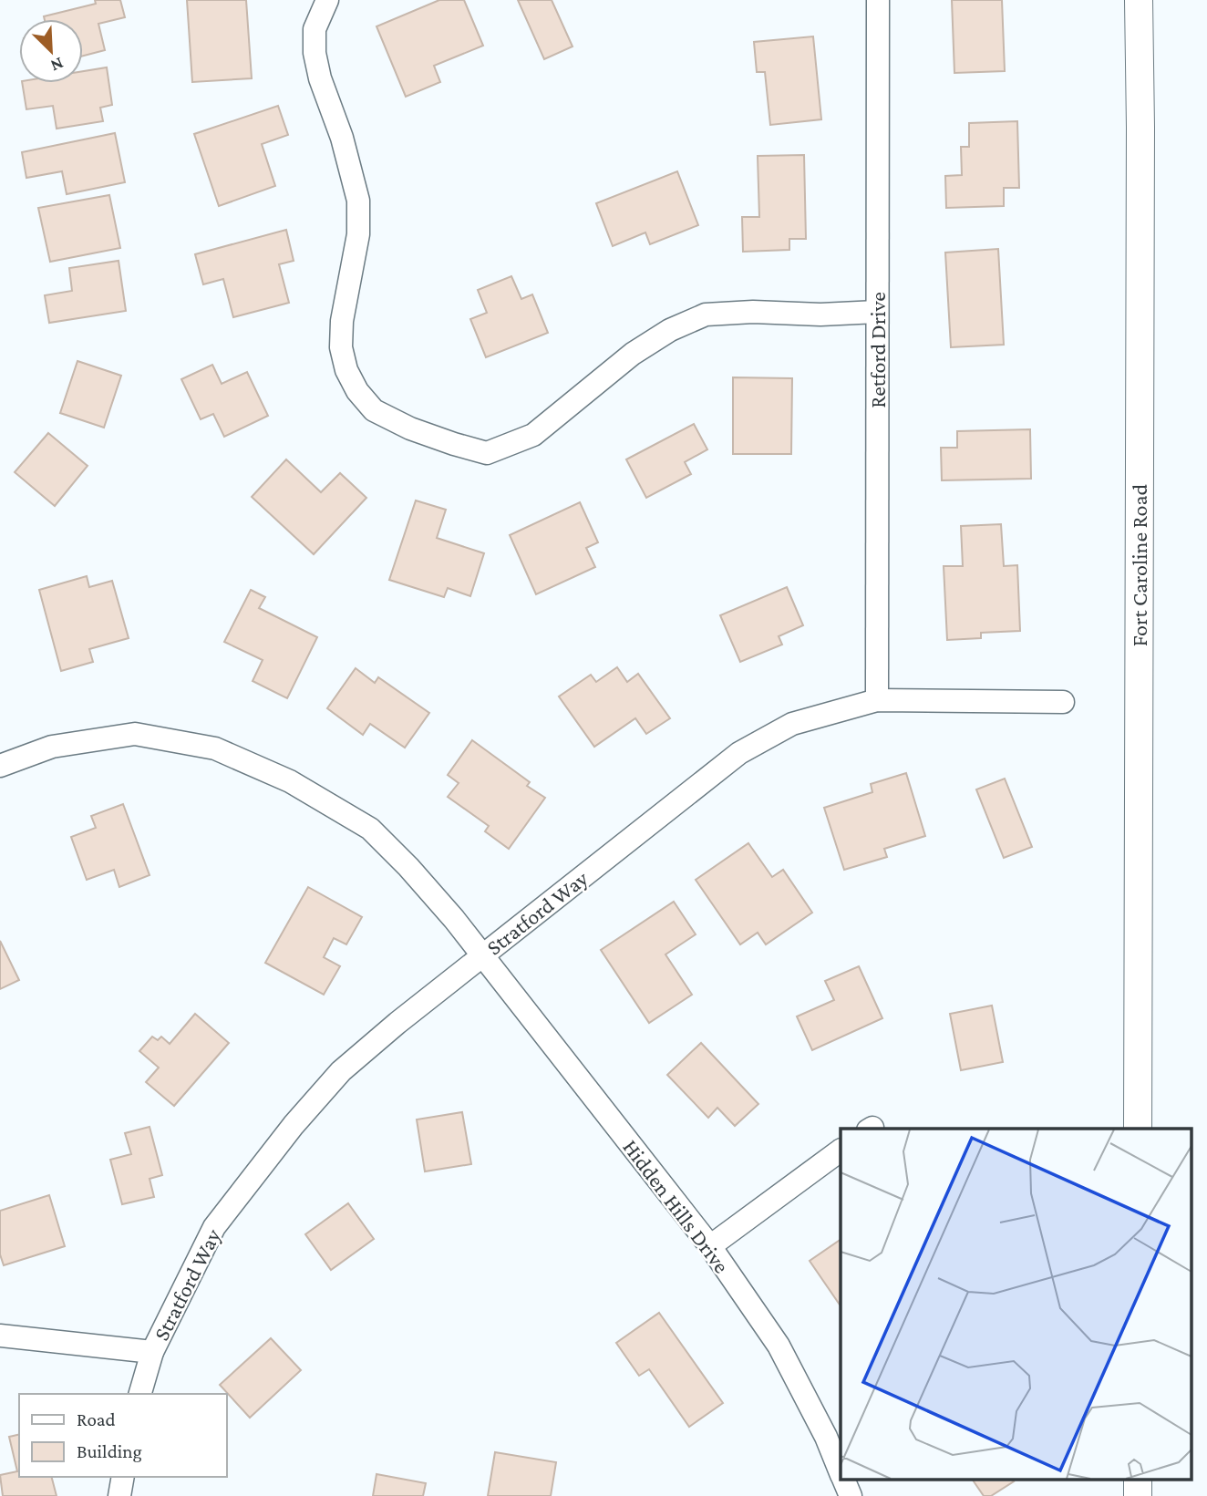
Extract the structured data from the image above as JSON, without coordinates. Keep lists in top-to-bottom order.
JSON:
{
  "streets": {
    "street": [
      "Retford Drive",
      "Fort Caroline Road",
      "Stratford Way",
      "Hidden Hills Drive"
    ]
  },
  "crossings": [
    ["Retford Drive", "Stratford Way"],
    ["Stratford Way", "Hidden Hills Drive"]
  ],
  "legend": ["Road", "Building"],
  "north": "bottom right"
}
